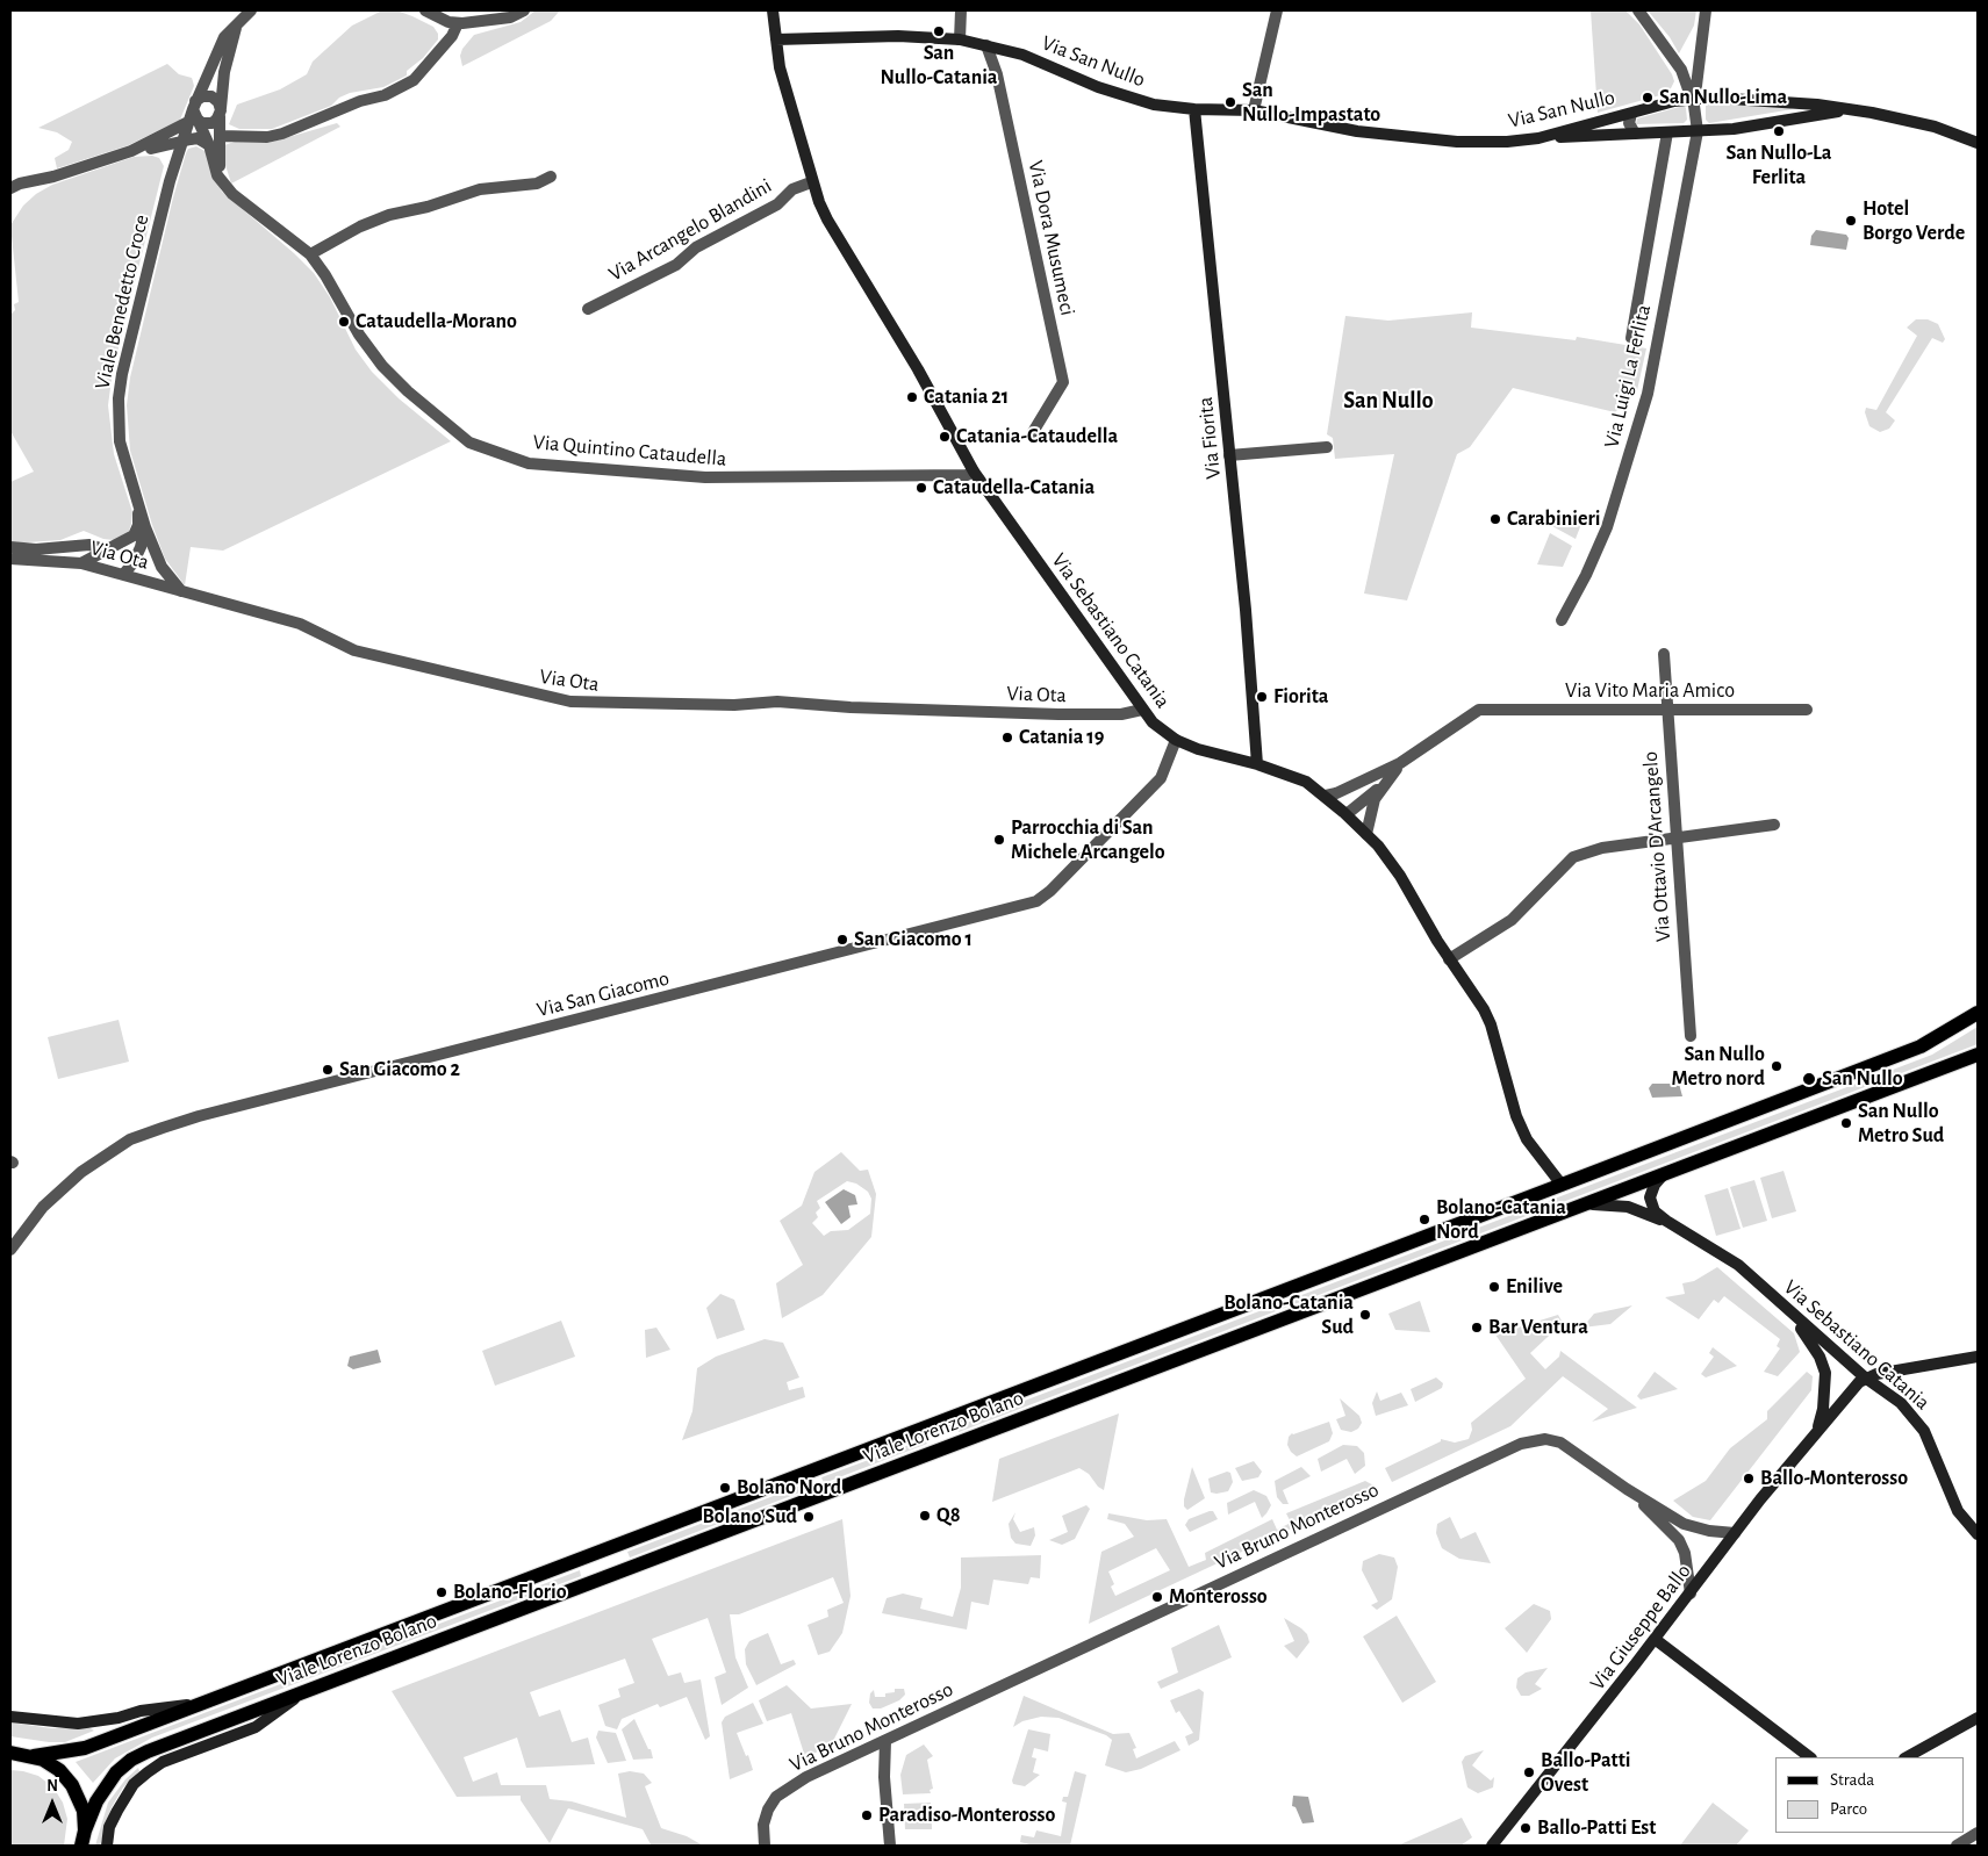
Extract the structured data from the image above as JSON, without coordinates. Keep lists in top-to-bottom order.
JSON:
{
  "streets": {
    "main road": [
      "Via San Nullo",
      "Via Fiorita",
      "Via Sebastiano Catania",
      "Viale Lorenzo Bolano",
      "Via Giuseppe Ballo"
    ],
    "street": [
      "Via Arcangelo Blandini",
      "Via Dora Musumeci",
      "Viale Benedetto Croce",
      "Via Luigi La Ferlita",
      "Via Quintino Cataudella",
      "Via Ota",
      "Via Vito Maria Amico",
      "Via Ottavio D'Arcangelo",
      "Via San Giacomo",
      "Via Bruno Monterosso"
    ]
  },
  "crossings": [
    ["Via San Nullo", "Via Dora Musumeci"],
    ["Via San Nullo", "Via Fiorita"],
    ["Via San Nullo", "Via Sebastiano Catania"],
    ["Via Arcangelo Blandini", "Via Sebastiano Catania"],
    ["Viale Benedetto Croce", "Via Ota"],
    ["Via Fiorita", "Via Sebastiano Catania"],
    ["Via Quintino Cataudella", "Via Sebastiano Catania"],
    ["Via Ota", "Via Sebastiano Catania"],
    ["Via Sebastiano Catania", "Via San Giacomo"],
    ["Via Sebastiano Catania", "Viale Lorenzo Bolano"],
    ["Via Sebastiano Catania", "Via Giuseppe Ballo"],
    ["Via Vito Maria Amico", "Via Ottavio D'Arcangelo"]
  ],
  "districts": ["San Nullo"],
  "places": [
    "San Nullo-Catania",
    "San Nullo-Lima",
    "San Nullo-Impastato",
    "San Nullo-La Ferlita",
    "Hotel Borgo Verde",
    "Cataudella-Morano",
    "Catania 21",
    "Catania-Cataudella",
    "Cataudella-Catania",
    "Carabinieri",
    "Fiorita",
    "Catania 19",
    "Parrocchia di San Michele Arcangelo",
    "San Giacomo 1",
    "San Nullo Metro nord",
    "San Giacomo 2",
    "San Nullo",
    "San Nullo Metro Sud",
    "Bolano-Catania Nord",
    "Enilive",
    "Bolano-Catania Sud",
    "Bar Ventura",
    "Ballo-Monterosso",
    "Bolano Nord",
    "Q8",
    "Bolano Sud",
    "Bolano-Florio",
    "Monterosso",
    "Ballo-Patti Ovest",
    "Paradiso-Monterosso",
    "Ballo-Patti Est"
  ],
  "legend": ["Strada", "Parco"],
  "north": "top"
}
